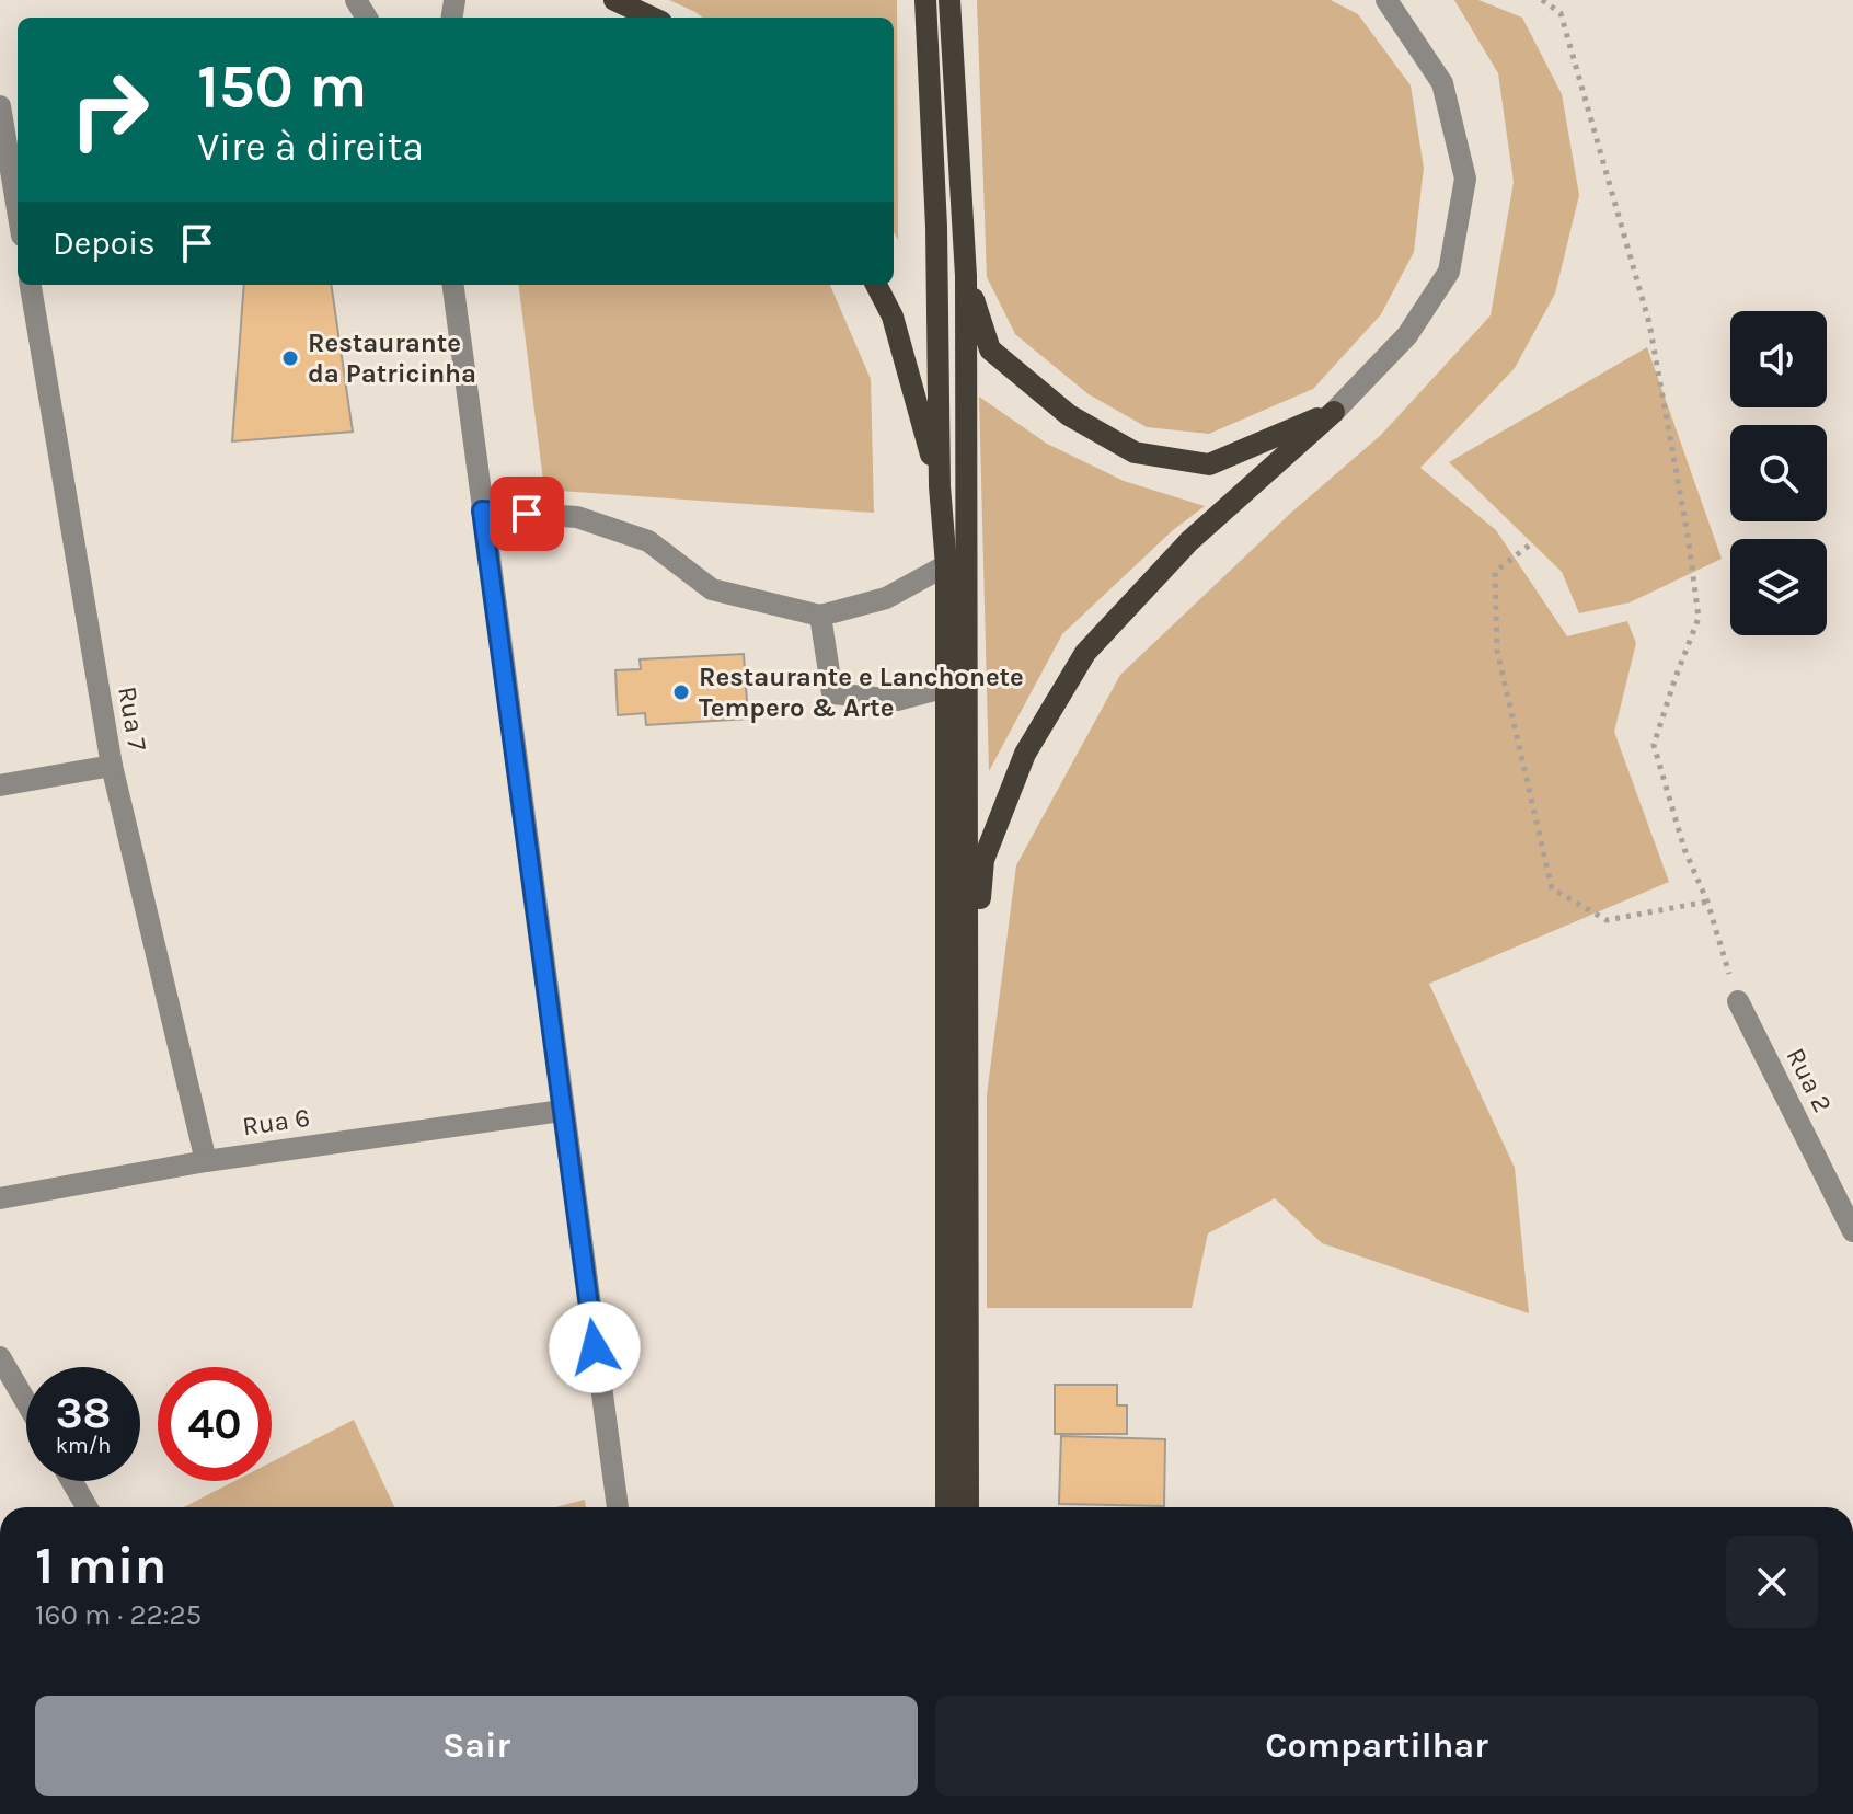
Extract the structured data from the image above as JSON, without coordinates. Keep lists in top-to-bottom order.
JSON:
{
  "streets": {
    "street": ["Rua 7", "Rua 2", "Rua 6"]
  },
  "crossings": [
    ["Rua 7", "Rua 6"]
  ],
  "places": ["Restaurante da Patricinha", "Restaurante e Lanchonete Tempero & Arte"],
  "page": {
    "turn": ["150 m", "Vire à direita"],
    "then": "Depois",
    "speed": "38 km/h",
    "limit": "40",
    "heading": ["1 min", "160 m · 22:25"],
    "buttons": ["Sair", "Compartilhar"]
  }
}
